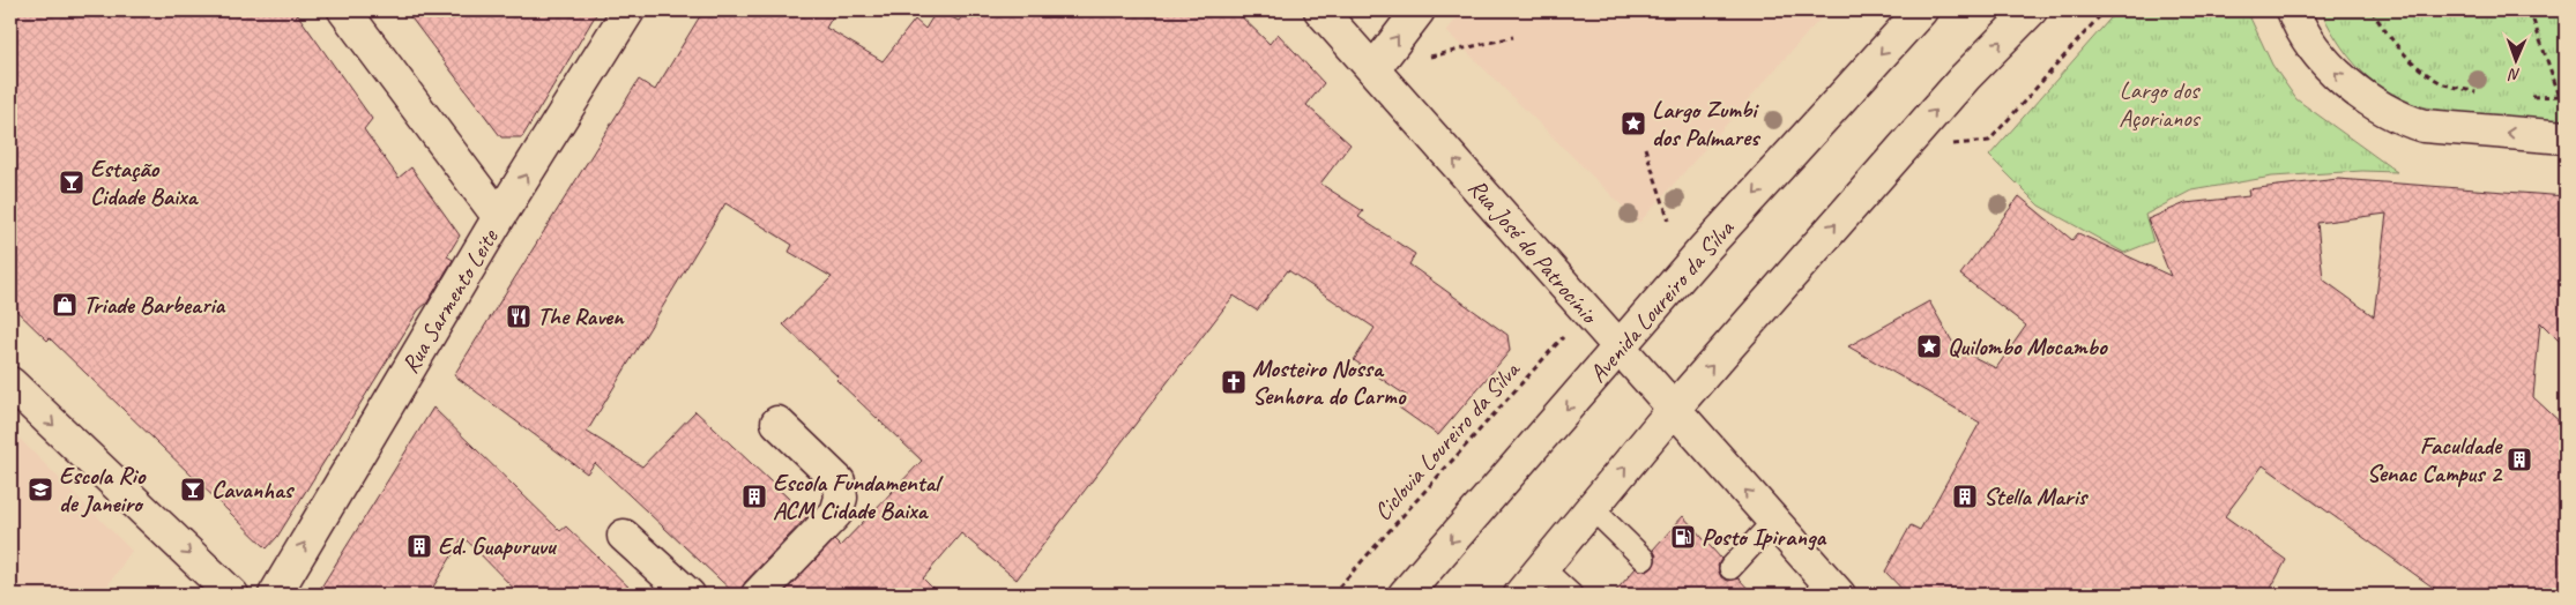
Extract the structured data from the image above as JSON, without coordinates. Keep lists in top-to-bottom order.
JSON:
{
  "streets": {
    "street": ["Rua José do Patrocínio", "Rua Sarmento Leite", "Avenida Loureiro da Silva"],
    "path": ["Ciclovia Loureiro da Silva"]
  },
  "crossings": [
    ["Rua José do Patrocínio", "Avenida Loureiro da Silva"],
    ["Rua José do Patrocínio", "Ciclovia Loureiro da Silva"]
  ],
  "one_way": ["Rua José do Patrocínio", "Rua Sarmento Leite"],
  "parks": ["Largo dos Açorianos"],
  "places": {
    "place": ["Largo Zumbi dos Palmares", "Quilombo Mocambo"],
    "bar": ["Estação Cidade Baixa", "Cavanhas"],
    "shop": ["Triade Barbearia"],
    "restaurant": ["The Raven"],
    "church": ["Mosteiro Nossa Senhora do Carmo"],
    "building": [
      "Faculdade Senac Campus 2",
      "Escola Fundamental ACM Cidade Baixa",
      "Stella Maris",
      "Ed. Guapuruvu"
    ],
    "school or university": ["Escola Rio de Janeiro"],
    "fuel station": ["Posto Ipiranga"]
  },
  "north": "bottom"
}
